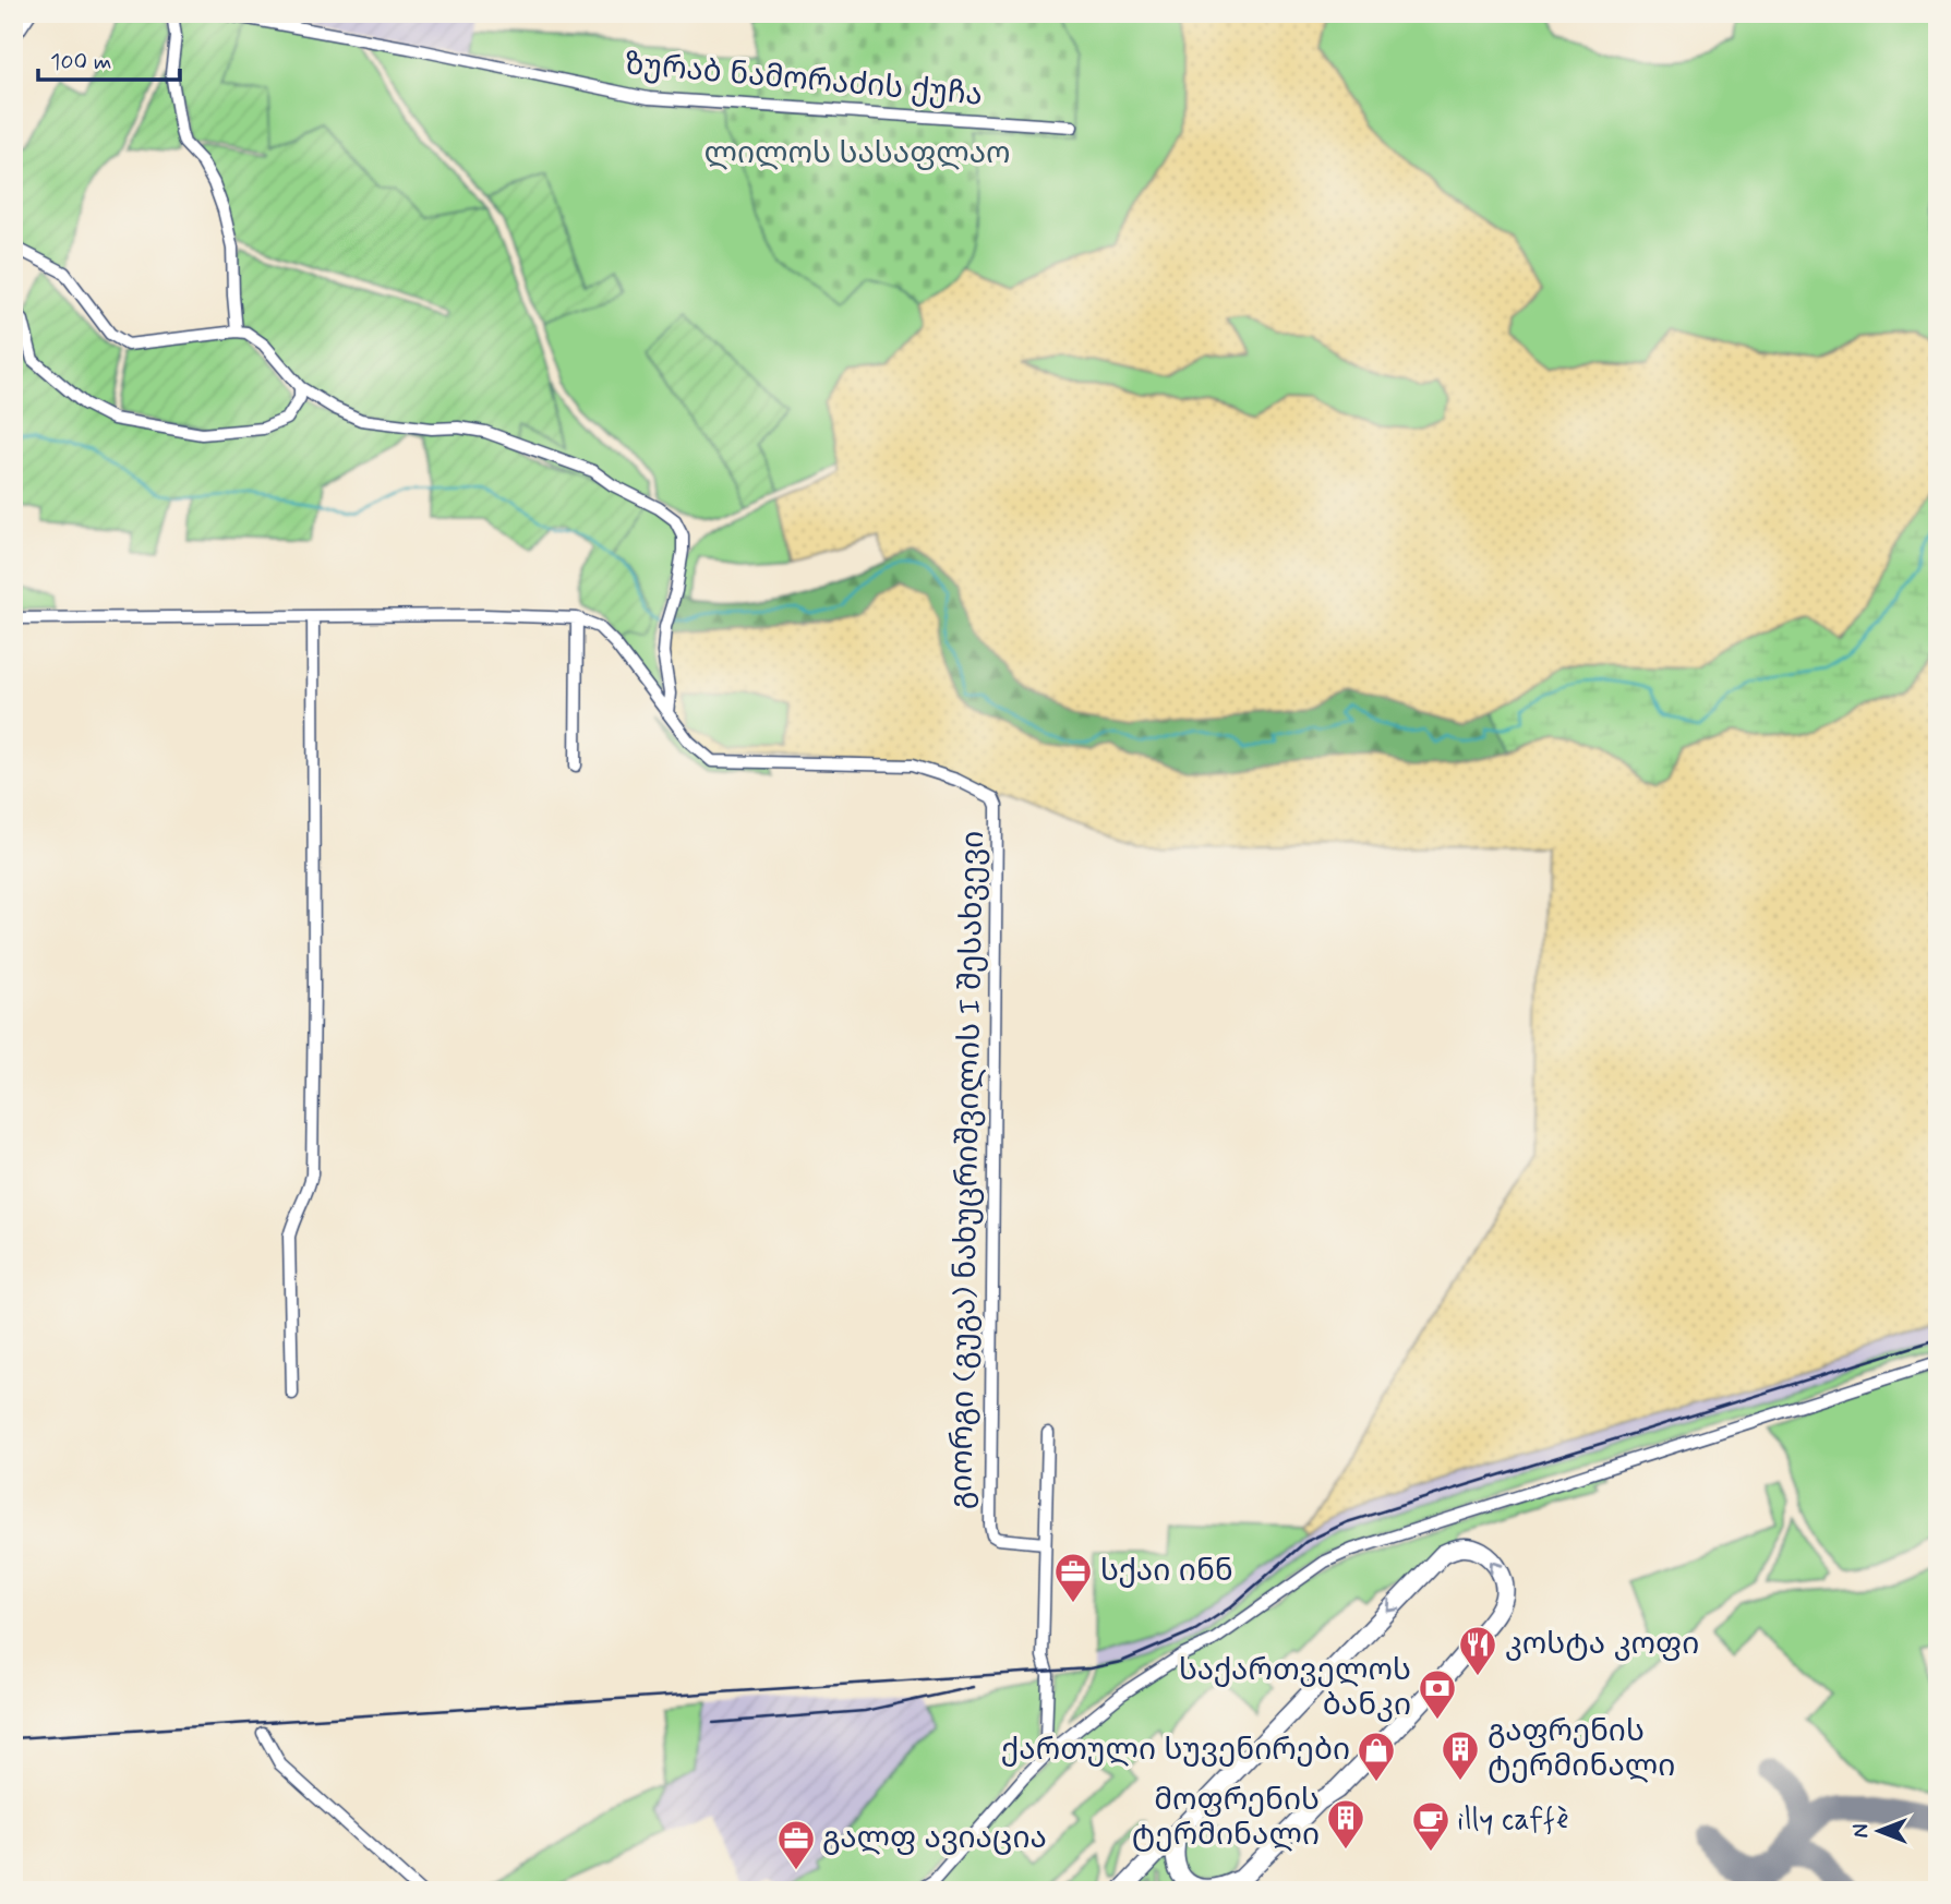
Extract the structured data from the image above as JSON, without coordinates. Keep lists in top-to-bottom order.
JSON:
{
  "streets": {
    "street": ["ზურაბ ნამორაძის ქუჩა", "გიორგი (გუგა) ნახუცრიშვილის I შესახვევი"]
  },
  "parks": ["ლილოს სასაფლაო"],
  "places": {
    "office": ["სქაი ინნ", "გალფ ავიაცია"],
    "restaurant": ["კოსტა კოფი"],
    "bank": ["საქართველოს ბანკი"],
    "building": ["გაფრენის ტერმინალი", "მოფრენის ტერმინალი"],
    "shop": ["ქართული სუვენირები"],
    "cafe": ["illy caffè"]
  },
  "scale_bar": "100 m",
  "north": "left"
}
